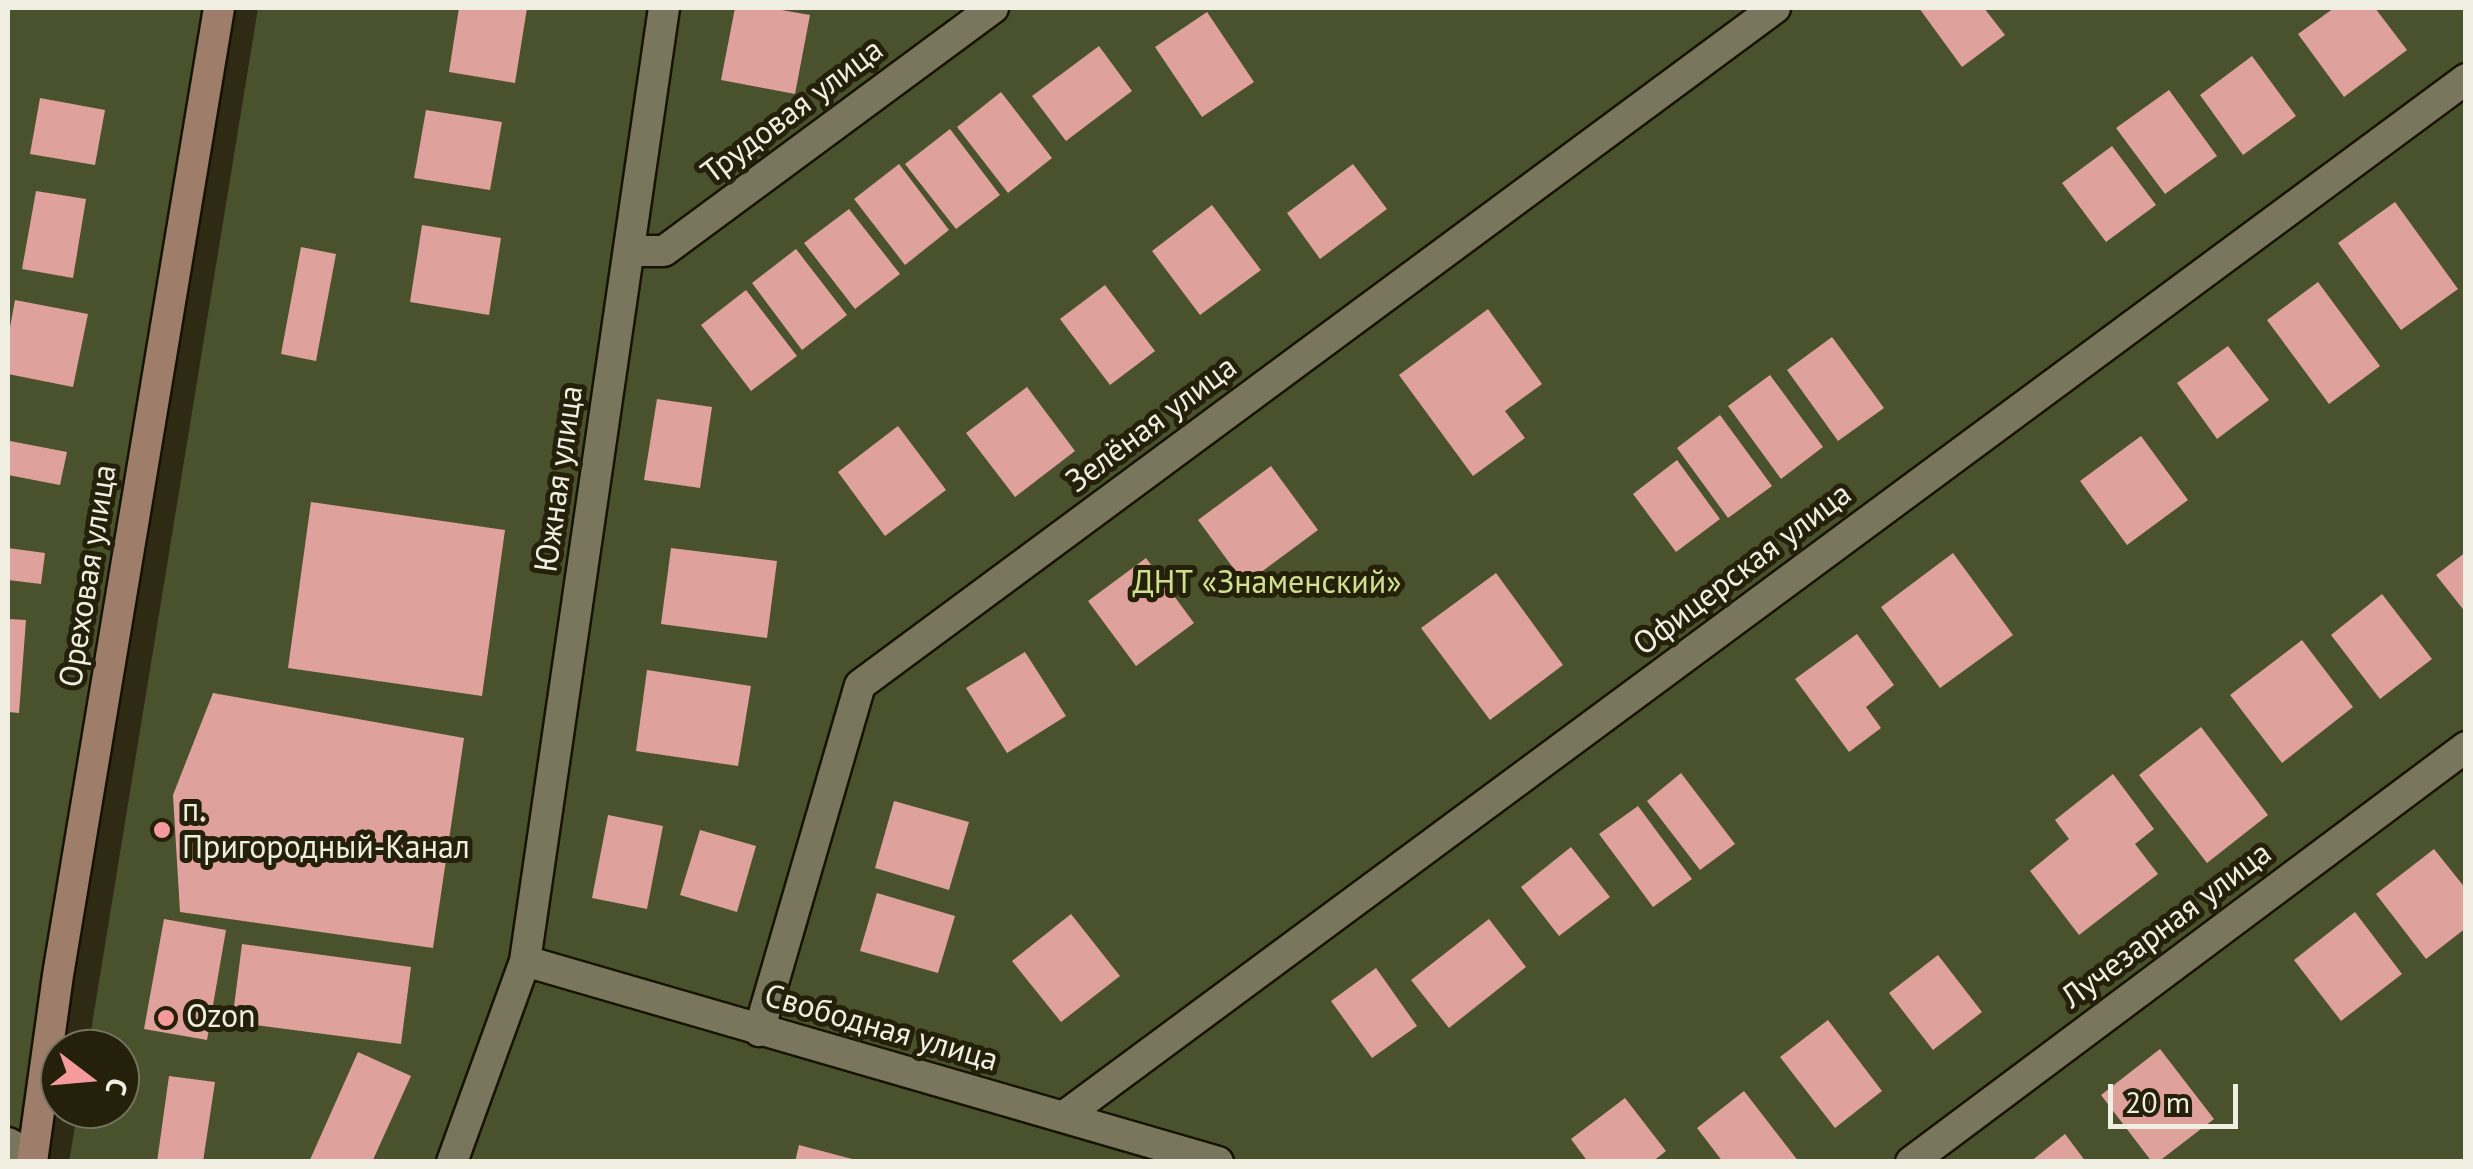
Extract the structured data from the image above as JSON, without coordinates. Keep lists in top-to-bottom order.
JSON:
{
  "streets": {
    "street": [
      "Трудовая улица",
      "Зелёная улица",
      "Южная улица",
      "Офицерская улица",
      "Ореховая улица",
      "Лучезарная улица",
      "Свободная улица"
    ]
  },
  "crossings": [
    ["Трудовая улица", "Южная улица"],
    ["Зелёная улица", "Свободная улица"],
    ["Южная улица", "Свободная улица"],
    ["Офицерская улица", "Свободная улица"]
  ],
  "parks": ["ДНТ «Знаменский»"],
  "places": ["п. Пригородный-Канал", "Ozon"],
  "scale_bar": "20 m",
  "north": "right"
}
